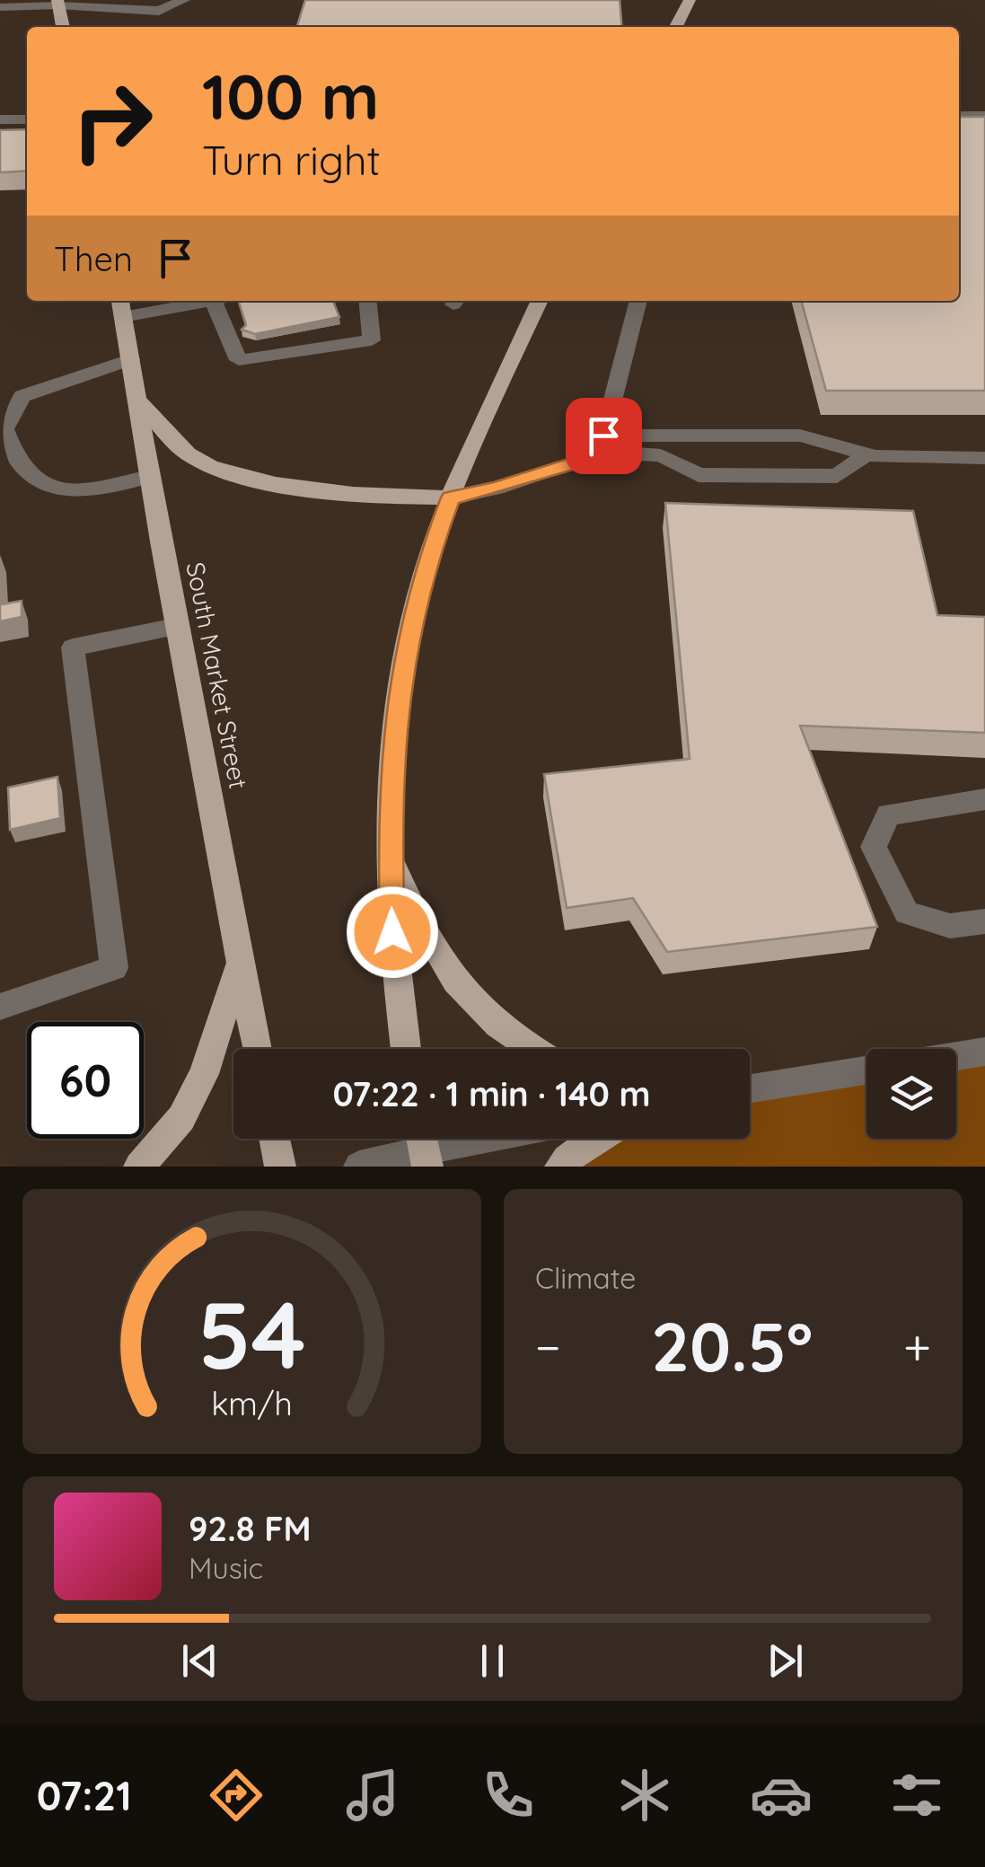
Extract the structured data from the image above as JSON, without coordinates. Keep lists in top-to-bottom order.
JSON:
{
  "streets": {
    "main road": ["South Market Street"]
  },
  "page": {
    "turn": ["100 m", "Turn right"],
    "then": "Then",
    "limit": "60",
    "trip": "07:22 · 1 min · 140 m",
    "tile": "Climate",
    "heat": ["−", "20.5°", "+"],
    "song": ["92.8 FM", "Music"],
    "tabs": "07:21",
    "gauge": ["54", "km/h"]
  }
}
